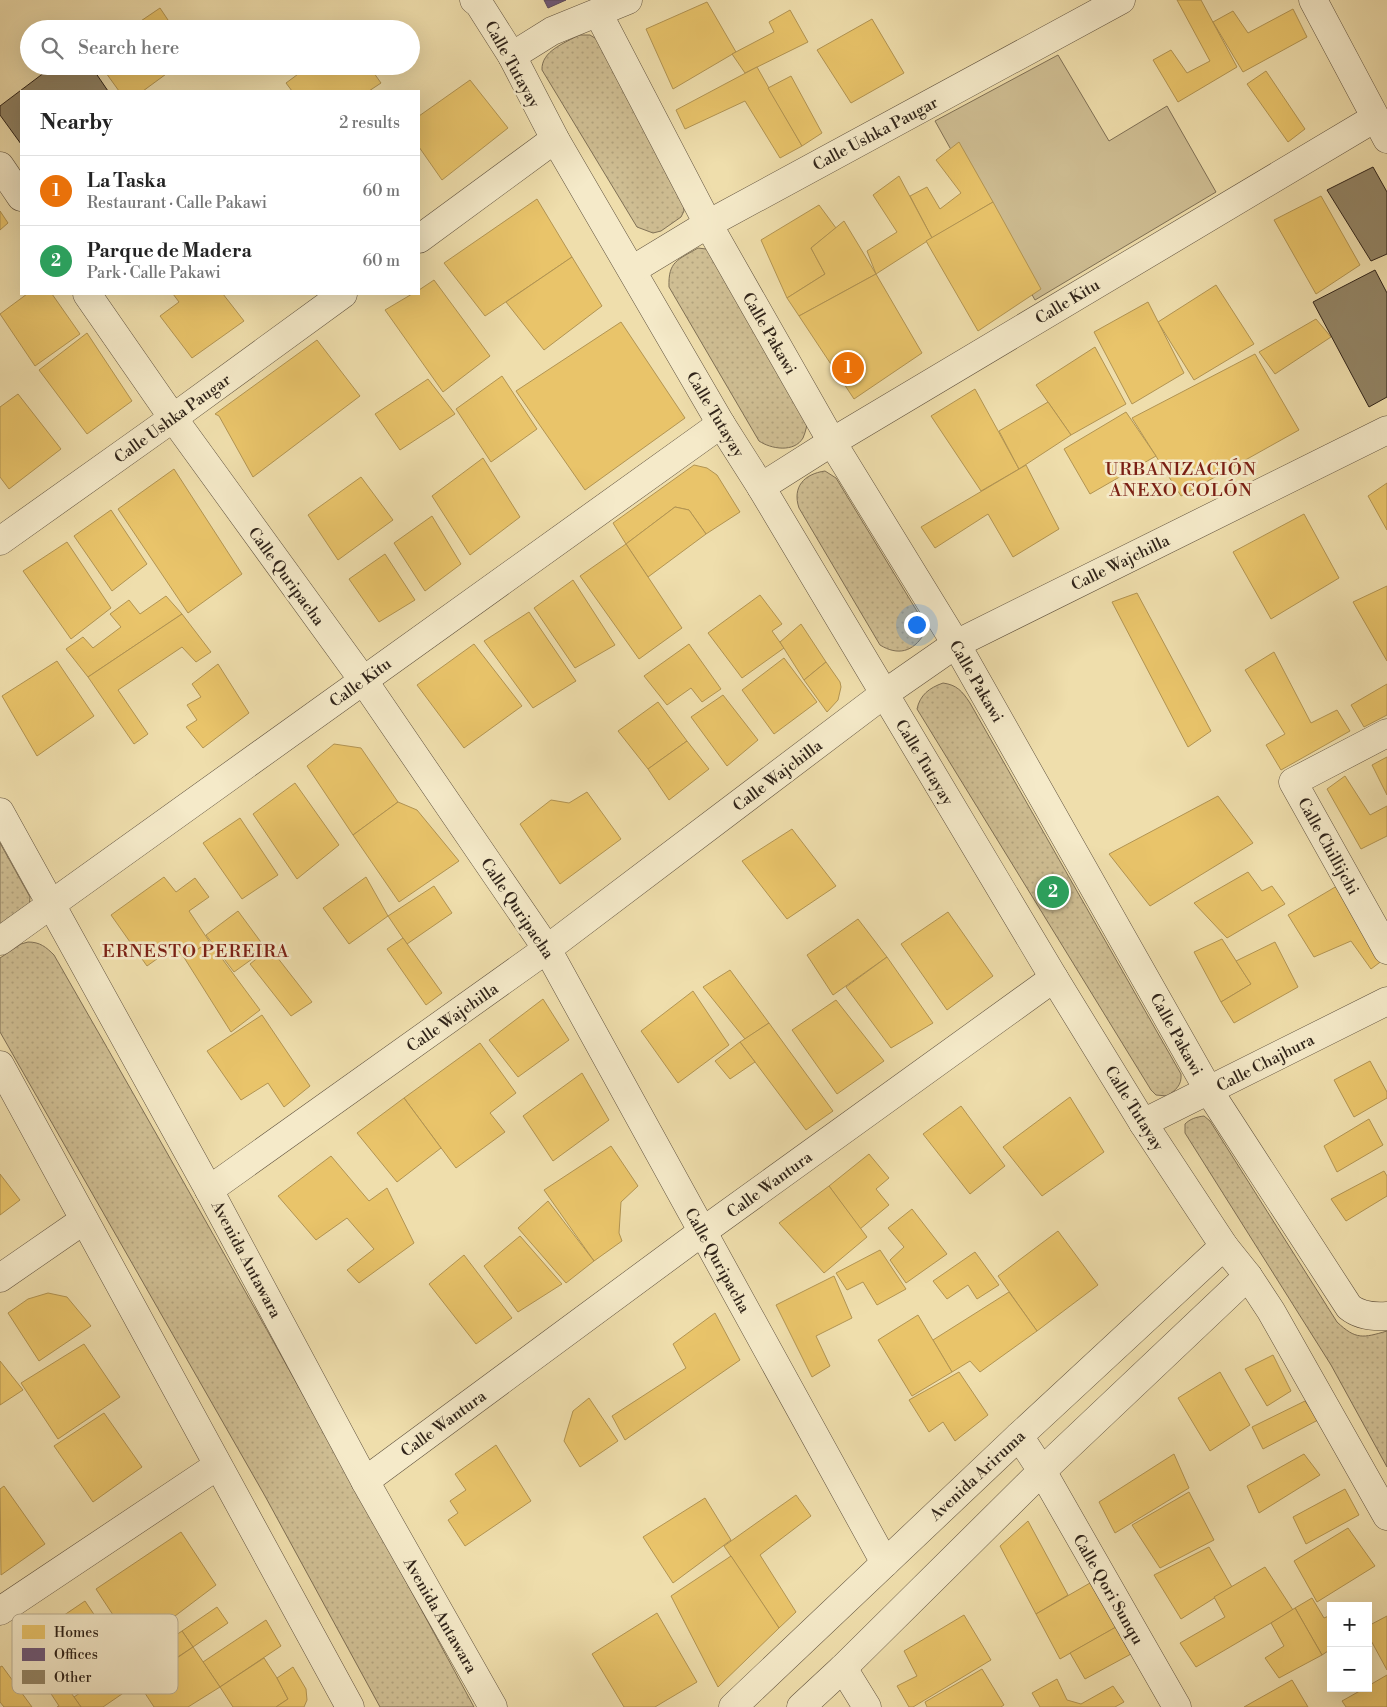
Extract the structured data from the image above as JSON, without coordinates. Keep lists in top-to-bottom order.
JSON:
{
  "streets": {
    "street": [
      "Calle Tutayay",
      "Calle Ushka Paugar",
      "Calle Kitu",
      "Calle Pakawi",
      "Calle Wajchilla",
      "Calle Quripacha",
      "Calle Chillijchi",
      "Calle Chajhura",
      "Calle Wantura",
      "Avenida Antawara",
      "Avenida Ariruma",
      "Calle Qori Sunqu"
    ]
  },
  "crossings": [
    ["Calle Tutayay", "Calle Ushka Paugar"],
    ["Calle Tutayay", "Calle Kitu"],
    ["Calle Tutayay", "Calle Wajchilla"],
    ["Calle Tutayay", "Calle Chajhura"],
    ["Calle Tutayay", "Calle Wantura"],
    ["Calle Tutayay", "Avenida Ariruma"],
    ["Calle Ushka Paugar", "Calle Pakawi"],
    ["Calle Ushka Paugar", "Calle Quripacha"],
    ["Calle Kitu", "Calle Pakawi"],
    ["Calle Kitu", "Calle Quripacha"],
    ["Calle Kitu", "Avenida Antawara"],
    ["Calle Pakawi", "Calle Wajchilla"],
    ["Calle Pakawi", "Calle Chajhura"],
    ["Calle Wajchilla", "Calle Quripacha"],
    ["Calle Wajchilla", "Avenida Antawara"],
    ["Calle Quripacha", "Calle Wantura"],
    ["Calle Quripacha", "Avenida Ariruma"],
    ["Calle Wantura", "Avenida Antawara"],
    ["Avenida Ariruma", "Calle Qori Sunqu"]
  ],
  "districts": ["URBANIZACIÓN ANEXO COLÓN", "ERNESTO PEREIRA"],
  "legend": ["Homes", "Offices", "Other"],
  "page": {
    "search": "Search here",
    "heading": ["Nearby", "2 results"],
    "list": [
      {
        "mark": "1",
        "name": "La Taska",
        "note": "Restaurant · Calle Pakawi",
        "value": "60 m"
      },
      {
        "mark": "2",
        "name": "Parque de Madera",
        "note": "Park · Calle Pakawi",
        "value": "60 m"
      }
    ],
    "pins": ["1", "2"],
    "map_buttons": ["+", "−"]
  }
}
